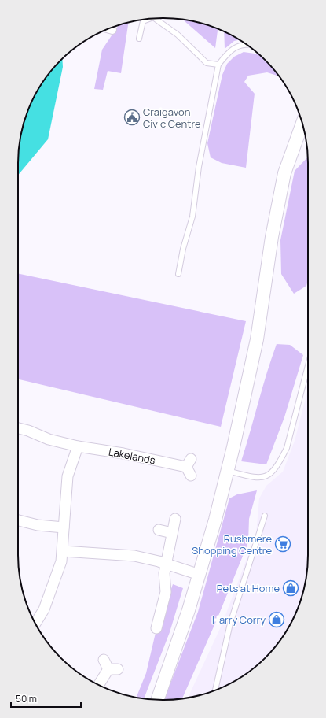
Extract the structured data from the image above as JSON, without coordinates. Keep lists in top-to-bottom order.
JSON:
{
  "streets": {
    "street": ["Lakelands"]
  },
  "places": {
    "public building": ["Craigavon Civic Centre"],
    "supermarket": ["Rushmere Shopping Centre"],
    "shop": ["Pets at Home", "Harry Corry"]
  },
  "scale_bar": "50 m"
}
